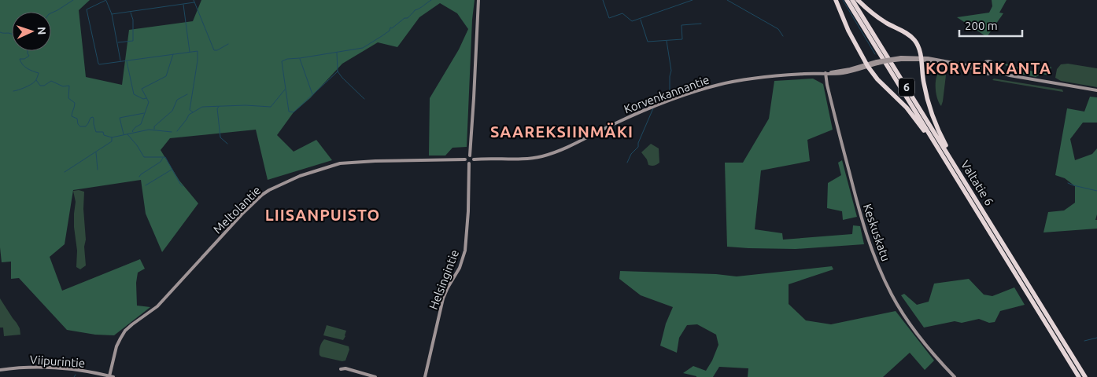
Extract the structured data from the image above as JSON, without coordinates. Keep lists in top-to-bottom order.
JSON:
{
  "streets": {
    "highway": ["6", "Valtatie 6"],
    "main road": [
      "Korvenkannantie",
      "Meltolantie",
      "Keskuskatu",
      "Helsingintie",
      "Viipurintie"
    ]
  },
  "crossings": [
    ["Korvenkannantie", "Meltolantie"],
    ["Korvenkannantie", "Keskuskatu"],
    ["Korvenkannantie", "Helsingintie"],
    ["Meltolantie", "Helsingintie"],
    ["Meltolantie", "Viipurintie"]
  ],
  "districts": ["KORVENKANTA", "SAAREKSIINMÄKI", "LIISANPUISTO"],
  "scale_bar": "200 m",
  "north": "right"
}
